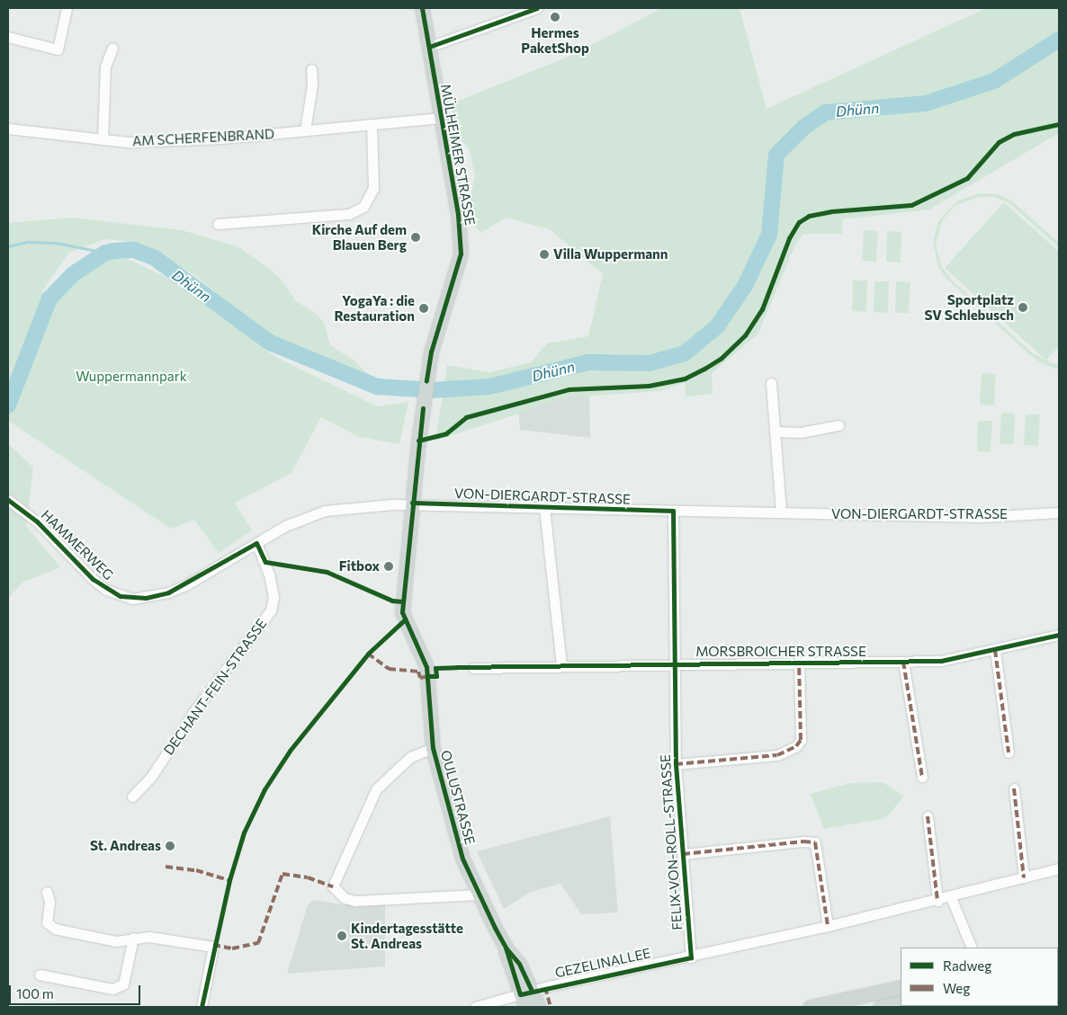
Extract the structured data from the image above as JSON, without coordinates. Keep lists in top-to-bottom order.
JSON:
{
  "streets": {
    "main road": ["MÜLHEIMER STRASSE", "OULUSTRASSE"],
    "street": [
      "AM SCHERFENBRAND",
      "VON-DIERGARDT-STRASSE",
      "HAMMERWEG",
      "MORSBROICHER STRASSE",
      "DECHANT-FEIN-STRASSE",
      "FELIX-VON-ROLL-STRASSE",
      "GEZELINALLEE"
    ]
  },
  "crossings": [
    ["AM SCHERFENBRAND", "MÜLHEIMER STRASSE"],
    ["MÜLHEIMER STRASSE", "VON-DIERGARDT-STRASSE"],
    ["MÜLHEIMER STRASSE", "HAMMERWEG"],
    ["MÜLHEIMER STRASSE", "OULUSTRASSE"],
    ["VON-DIERGARDT-STRASSE", "HAMMERWEG"],
    ["VON-DIERGARDT-STRASSE", "FELIX-VON-ROLL-STRASSE"],
    ["HAMMERWEG", "DECHANT-FEIN-STRASSE"],
    ["MORSBROICHER STRASSE", "FELIX-VON-ROLL-STRASSE"],
    ["OULUSTRASSE", "GEZELINALLEE"],
    ["FELIX-VON-ROLL-STRASSE", "GEZELINALLEE"]
  ],
  "water": ["Dhünn"],
  "parks": ["Wuppermannpark"],
  "places": [
    "Hermes PaketShop",
    "Kirche Auf dem Blauen Berg",
    "Villa Wuppermann",
    "Sportplatz SV Schlebusch",
    "YogaYa : die Restauration",
    "Fitbox",
    "St. Andreas",
    "Kindertagesstätte St. Andreas"
  ],
  "legend": ["Radweg", "Weg"],
  "scale_bar": "100 m"
}
